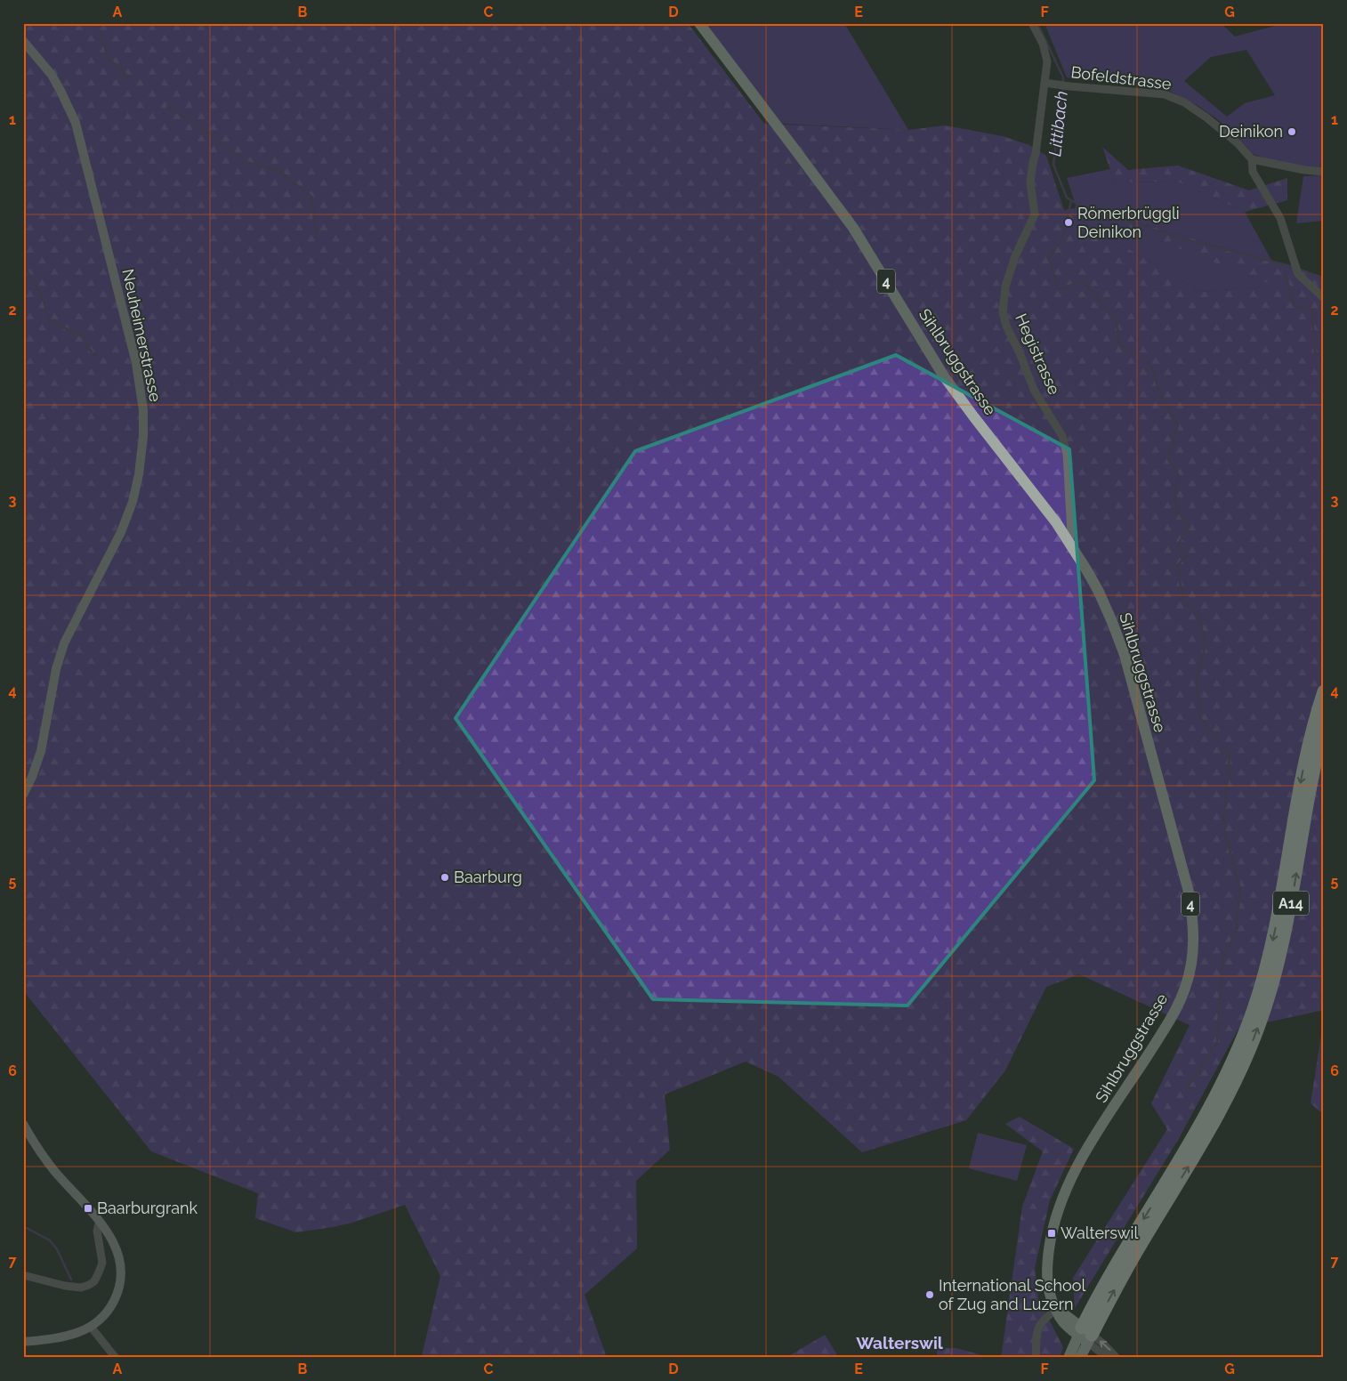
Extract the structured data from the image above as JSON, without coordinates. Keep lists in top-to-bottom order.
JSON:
{
  "streets": {
    "highway": ["A14"],
    "main road": ["4", "Sihlbruggstrasse"],
    "street": ["Bofeldstrasse", "Neuheimerstrasse", "Hegistrasse"]
  },
  "crossings": [
    ["Bofeldstrasse", "Hegistrasse"],
    ["Hegistrasse", "Sihlbruggstrasse"]
  ],
  "districts": ["Walterswil"],
  "water": ["Littibach"],
  "places": {
    "other": [
      "Deinikon",
      "Römerbrüggli Deinikon",
      "Baarburg",
      "International School of Zug and Luzern"
    ],
    "transit": ["Baarburgrank", "Walterswil"]
  },
  "grid": {
    "columns": [
      "A",
      "B",
      "C",
      "D",
      "E",
      "F",
      "G"
    ],
    "rows": [
      "1",
      "2",
      "3",
      "4",
      "5",
      "6",
      "7"
    ]
  }
}
